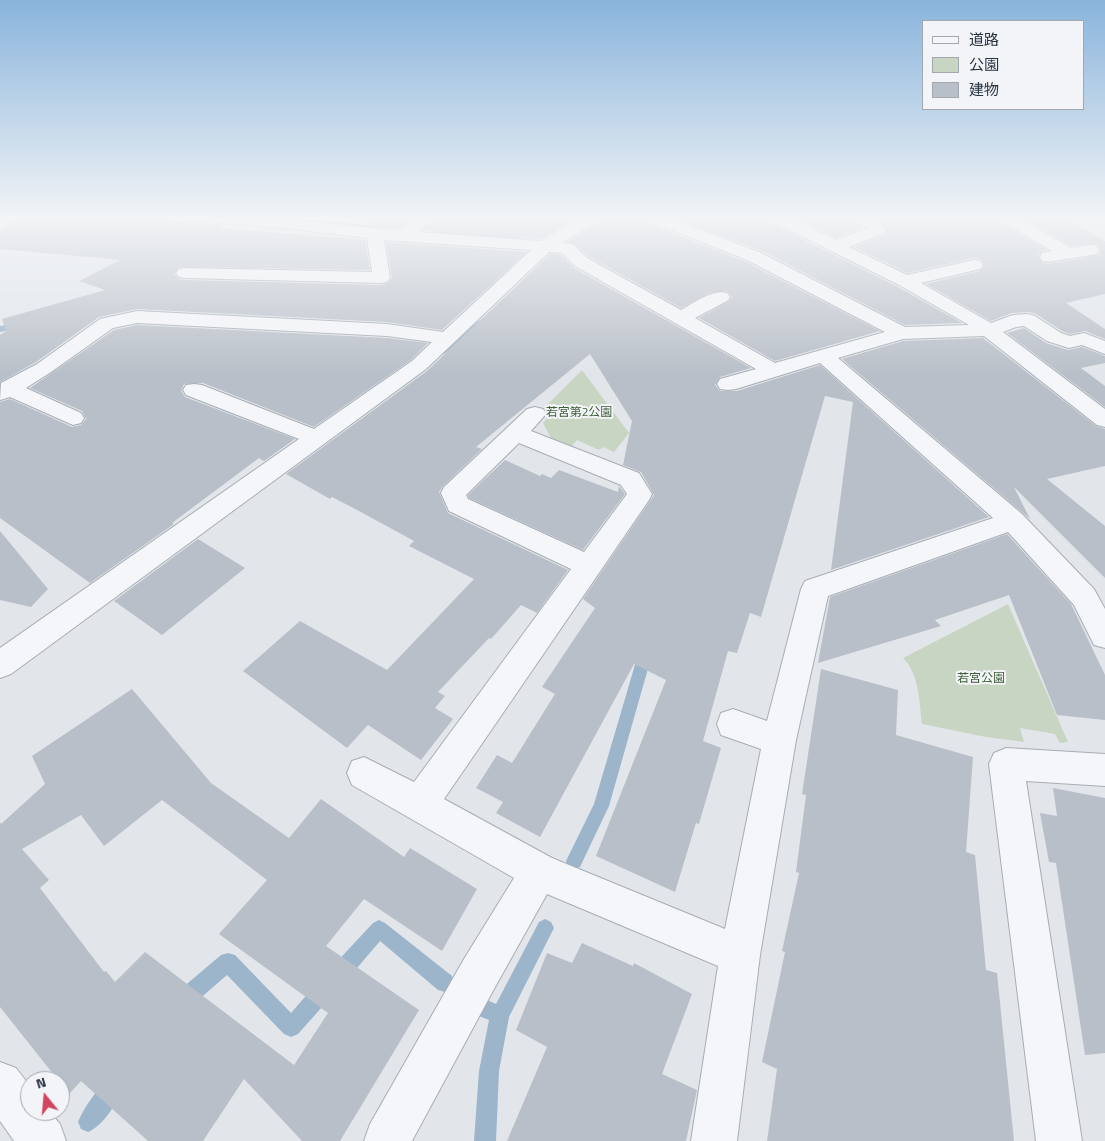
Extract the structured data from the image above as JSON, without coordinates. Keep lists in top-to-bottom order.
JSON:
{
  "parks": ["若宮第2公園", "若宮公園"],
  "legend": ["道路", "公園", "建物"],
  "north": "top"
}
